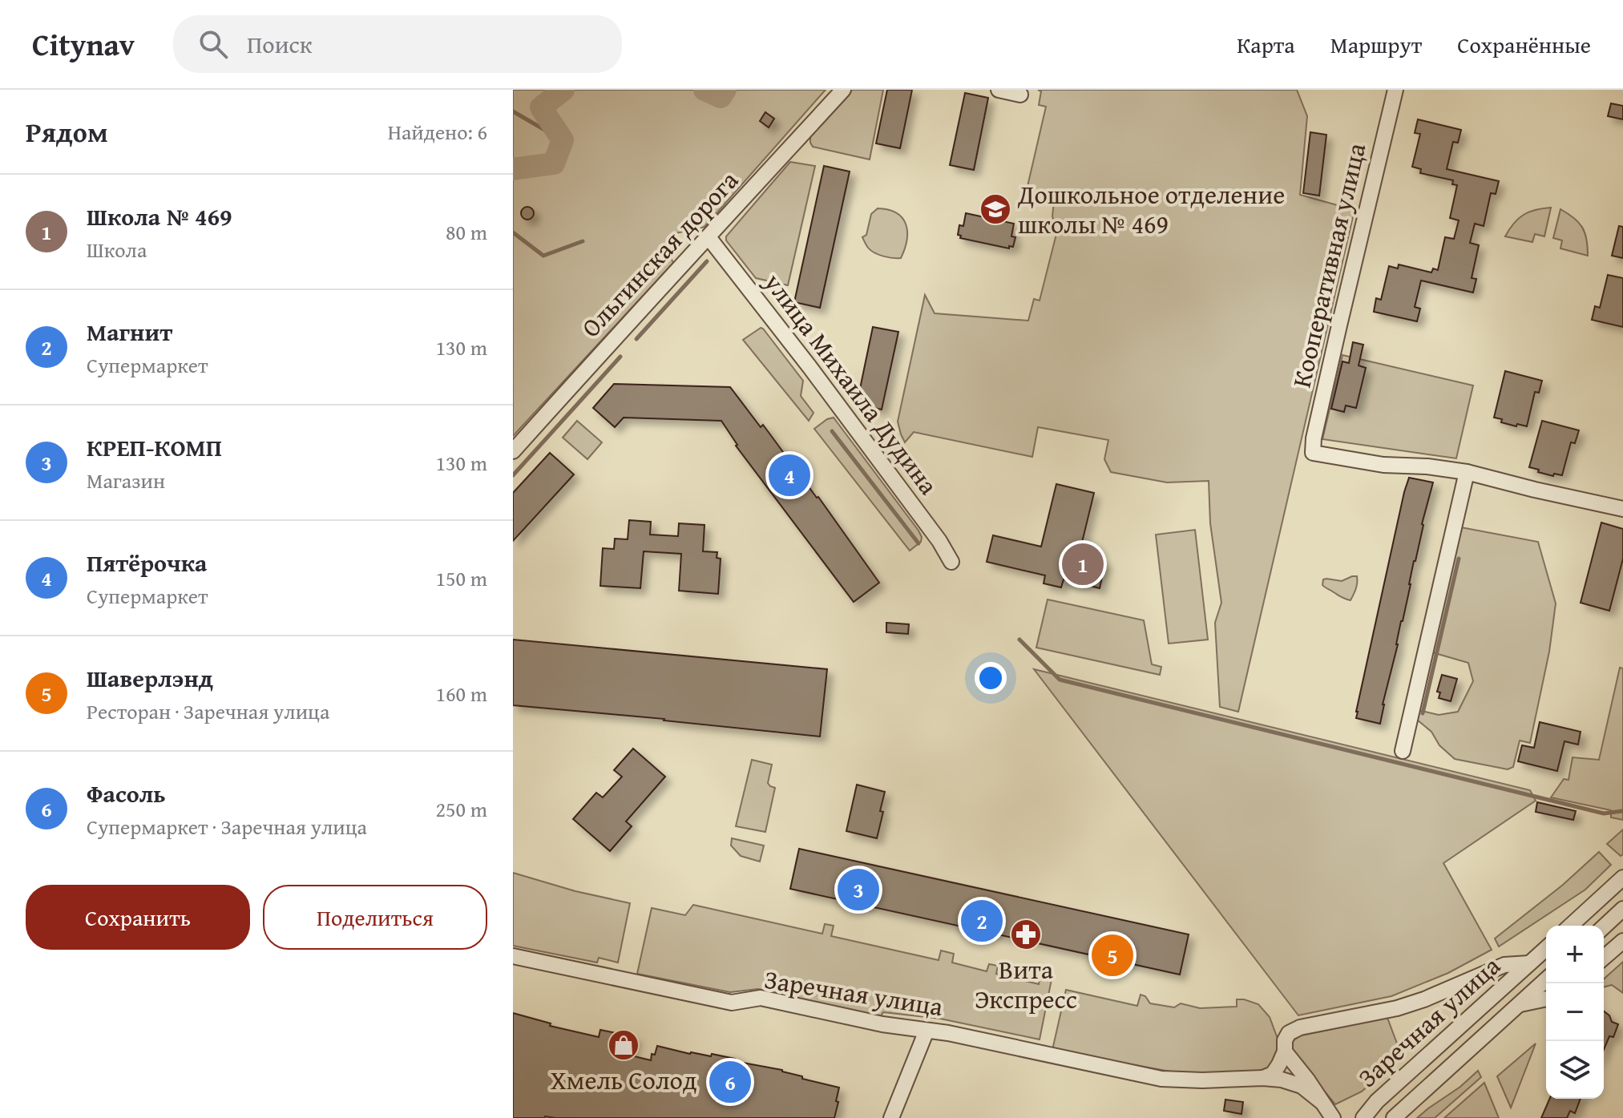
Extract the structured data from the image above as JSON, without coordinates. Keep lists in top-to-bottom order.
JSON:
{
  "streets": {
    "street": [
      "Ольгинская дорога",
      "Кооперативная улица",
      "улица Михаила Дудина",
      "Заречная улица"
    ]
  },
  "crossings": [
    ["Ольгинская дорога", "улица Михаила Дудина"]
  ],
  "places": {
    "school or university": ["Дошкольное отделение школы № 469"],
    "pharmacy": ["Вита Экспресс"],
    "shop": ["Хмель Солод"]
  },
  "page": {
    "header": "Citynav",
    "search": "Поиск",
    "nav": ["Карта", "Маршрут", "Сохранённые"],
    "heading": ["Рядом", "Найдено: 6"],
    "list": [
      {
        "mark": "1",
        "name": "Школа № 469",
        "note": "Школа",
        "value": "80 m"
      },
      {
        "mark": "2",
        "name": "Магнит",
        "note": "Супермаркет",
        "value": "130 m"
      },
      {
        "mark": "3",
        "name": "КРЕП-КОМП",
        "note": "Магазин",
        "value": "130 m"
      },
      {
        "mark": "4",
        "name": "Пятёрочка",
        "note": "Супермаркет",
        "value": "150 m"
      },
      {
        "mark": "5",
        "name": "Шаверлэнд",
        "note": "Ресторан · Заречная улица",
        "value": "160 m"
      },
      {
        "mark": "6",
        "name": "Фасоль",
        "note": "Супермаркет · Заречная улица",
        "value": "250 m"
      }
    ],
    "pins": [
      "4",
      "1",
      "3",
      "2",
      "5",
      "6"
    ],
    "buttons": ["Сохранить", "Поделиться"],
    "map_buttons": ["+", "−"]
  }
}
